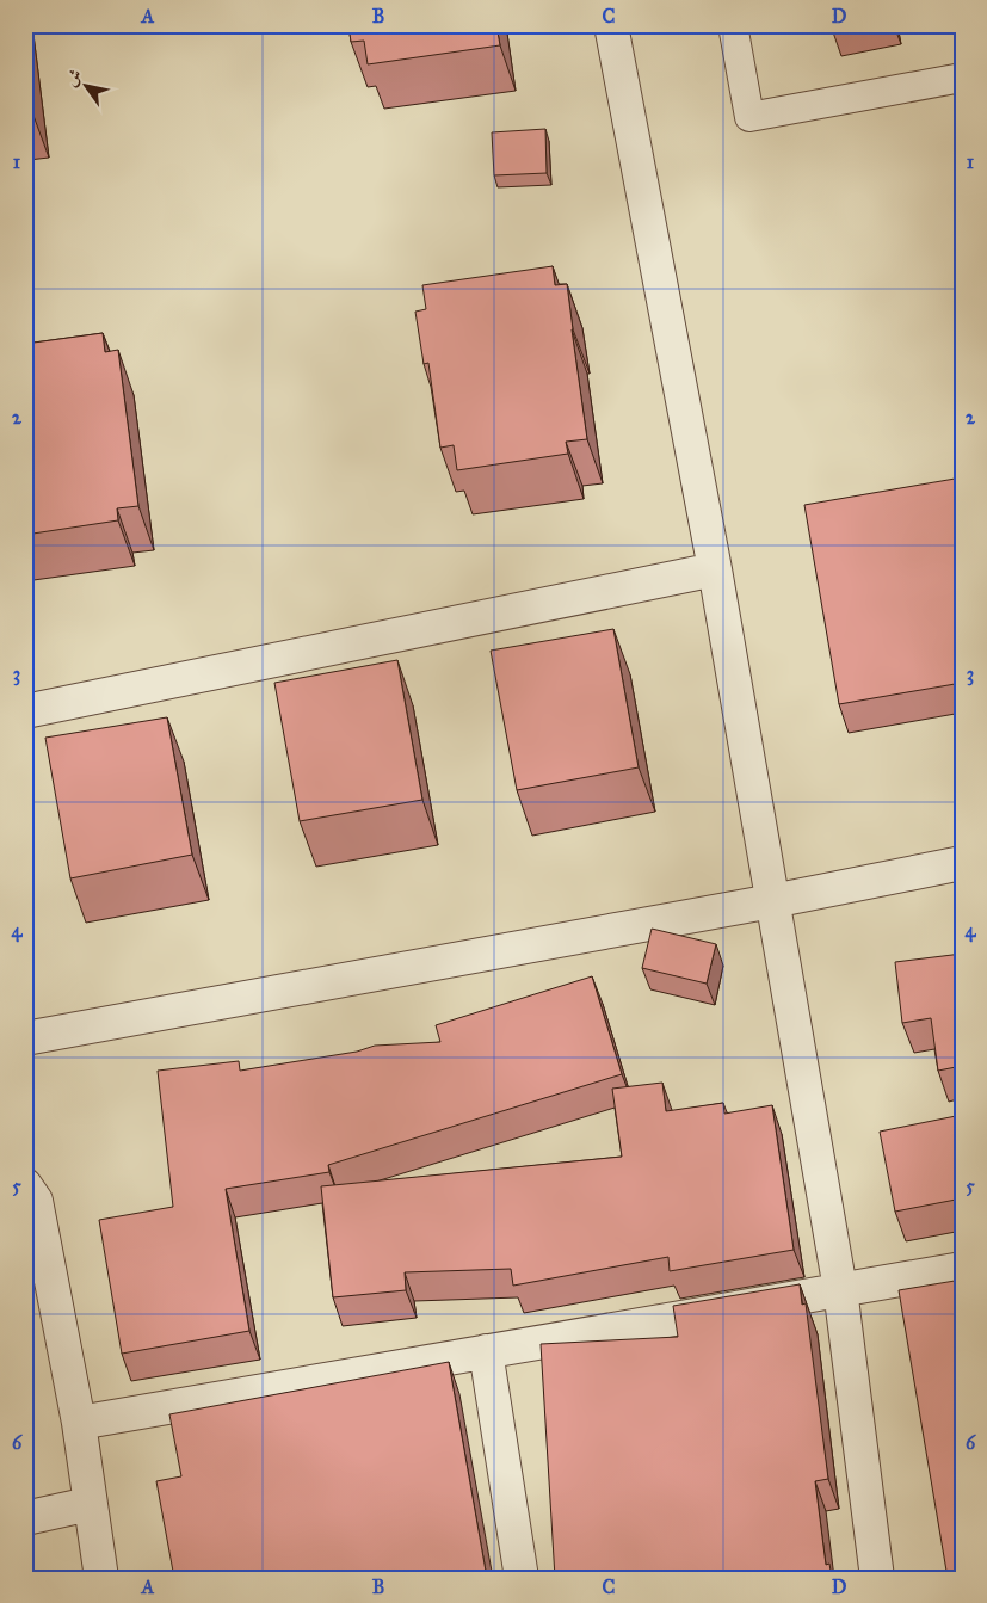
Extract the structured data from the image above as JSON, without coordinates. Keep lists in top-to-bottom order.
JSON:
{
  "north": "top left",
  "grid": {
    "columns": [
      "A",
      "B",
      "C",
      "D"
    ],
    "rows": [
      "1",
      "2",
      "3",
      "4",
      "5",
      "6"
    ]
  }
}
